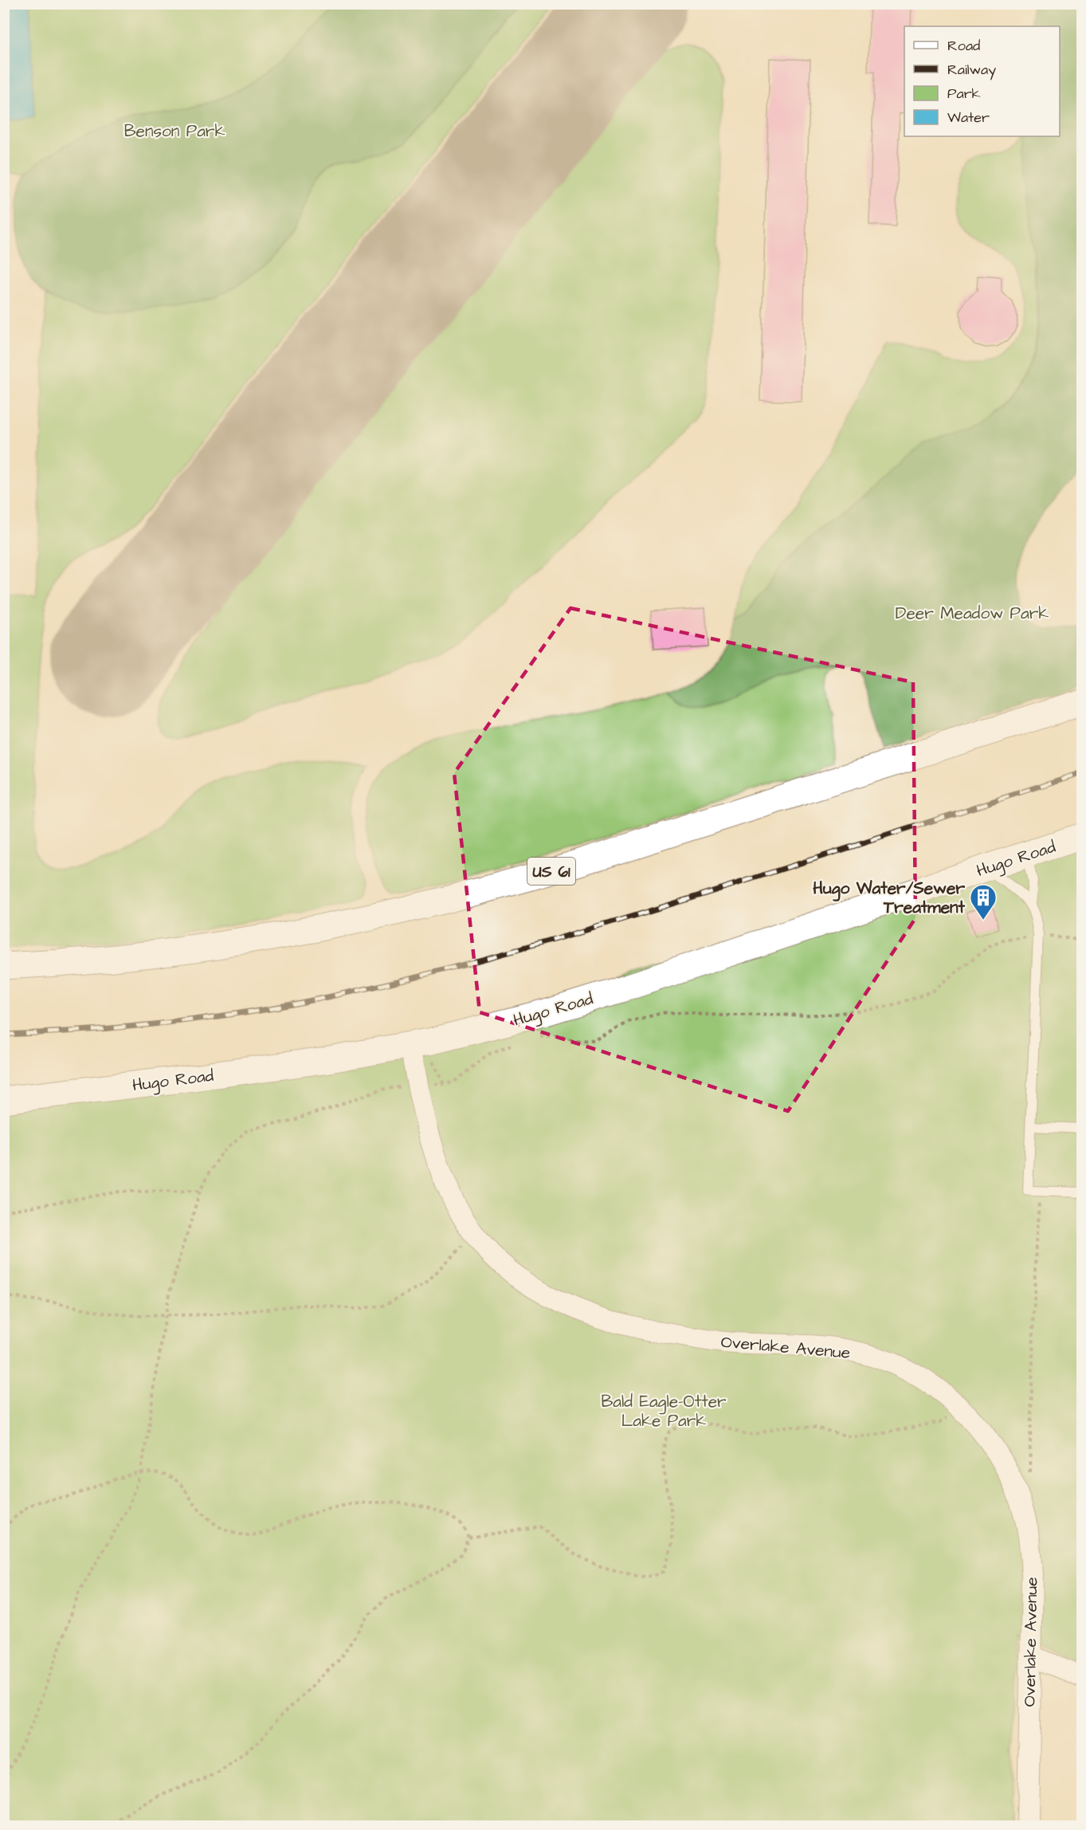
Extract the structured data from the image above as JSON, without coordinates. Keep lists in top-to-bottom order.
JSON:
{
  "streets": {
    "street": ["Hugo Road", "US 61", "Overlake Avenue"]
  },
  "crossings": [
    ["Hugo Road", "Overlake Avenue"]
  ],
  "parks": ["Benson Park", "Deer Meadow Park", "Bald Eagle-Otter Lake Park"],
  "places": {
    "building": ["Hugo Water/Sewer Treatment"]
  },
  "legend": [
    "Road",
    "Railway",
    "Park",
    "Water"
  ]
}
